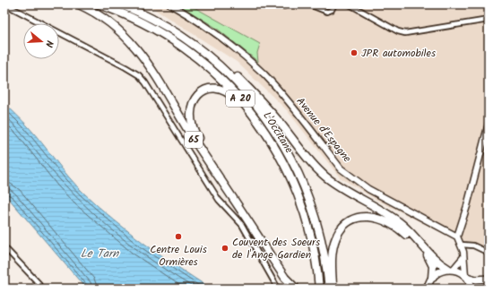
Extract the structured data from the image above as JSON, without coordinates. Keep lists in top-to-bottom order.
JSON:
{
  "streets": {
    "highway": ["A 20", "L'Occitane", "65"],
    "street": ["Avenue d'Espagne"]
  },
  "crossings": [
    ["L'Occitane", "65"]
  ],
  "water": ["Le Tarn"],
  "places": ["JPR automobiles", "Centre Louis Ormières", "Couvent des Soeurs de l'Ange Gardien"],
  "north": "right"
}
